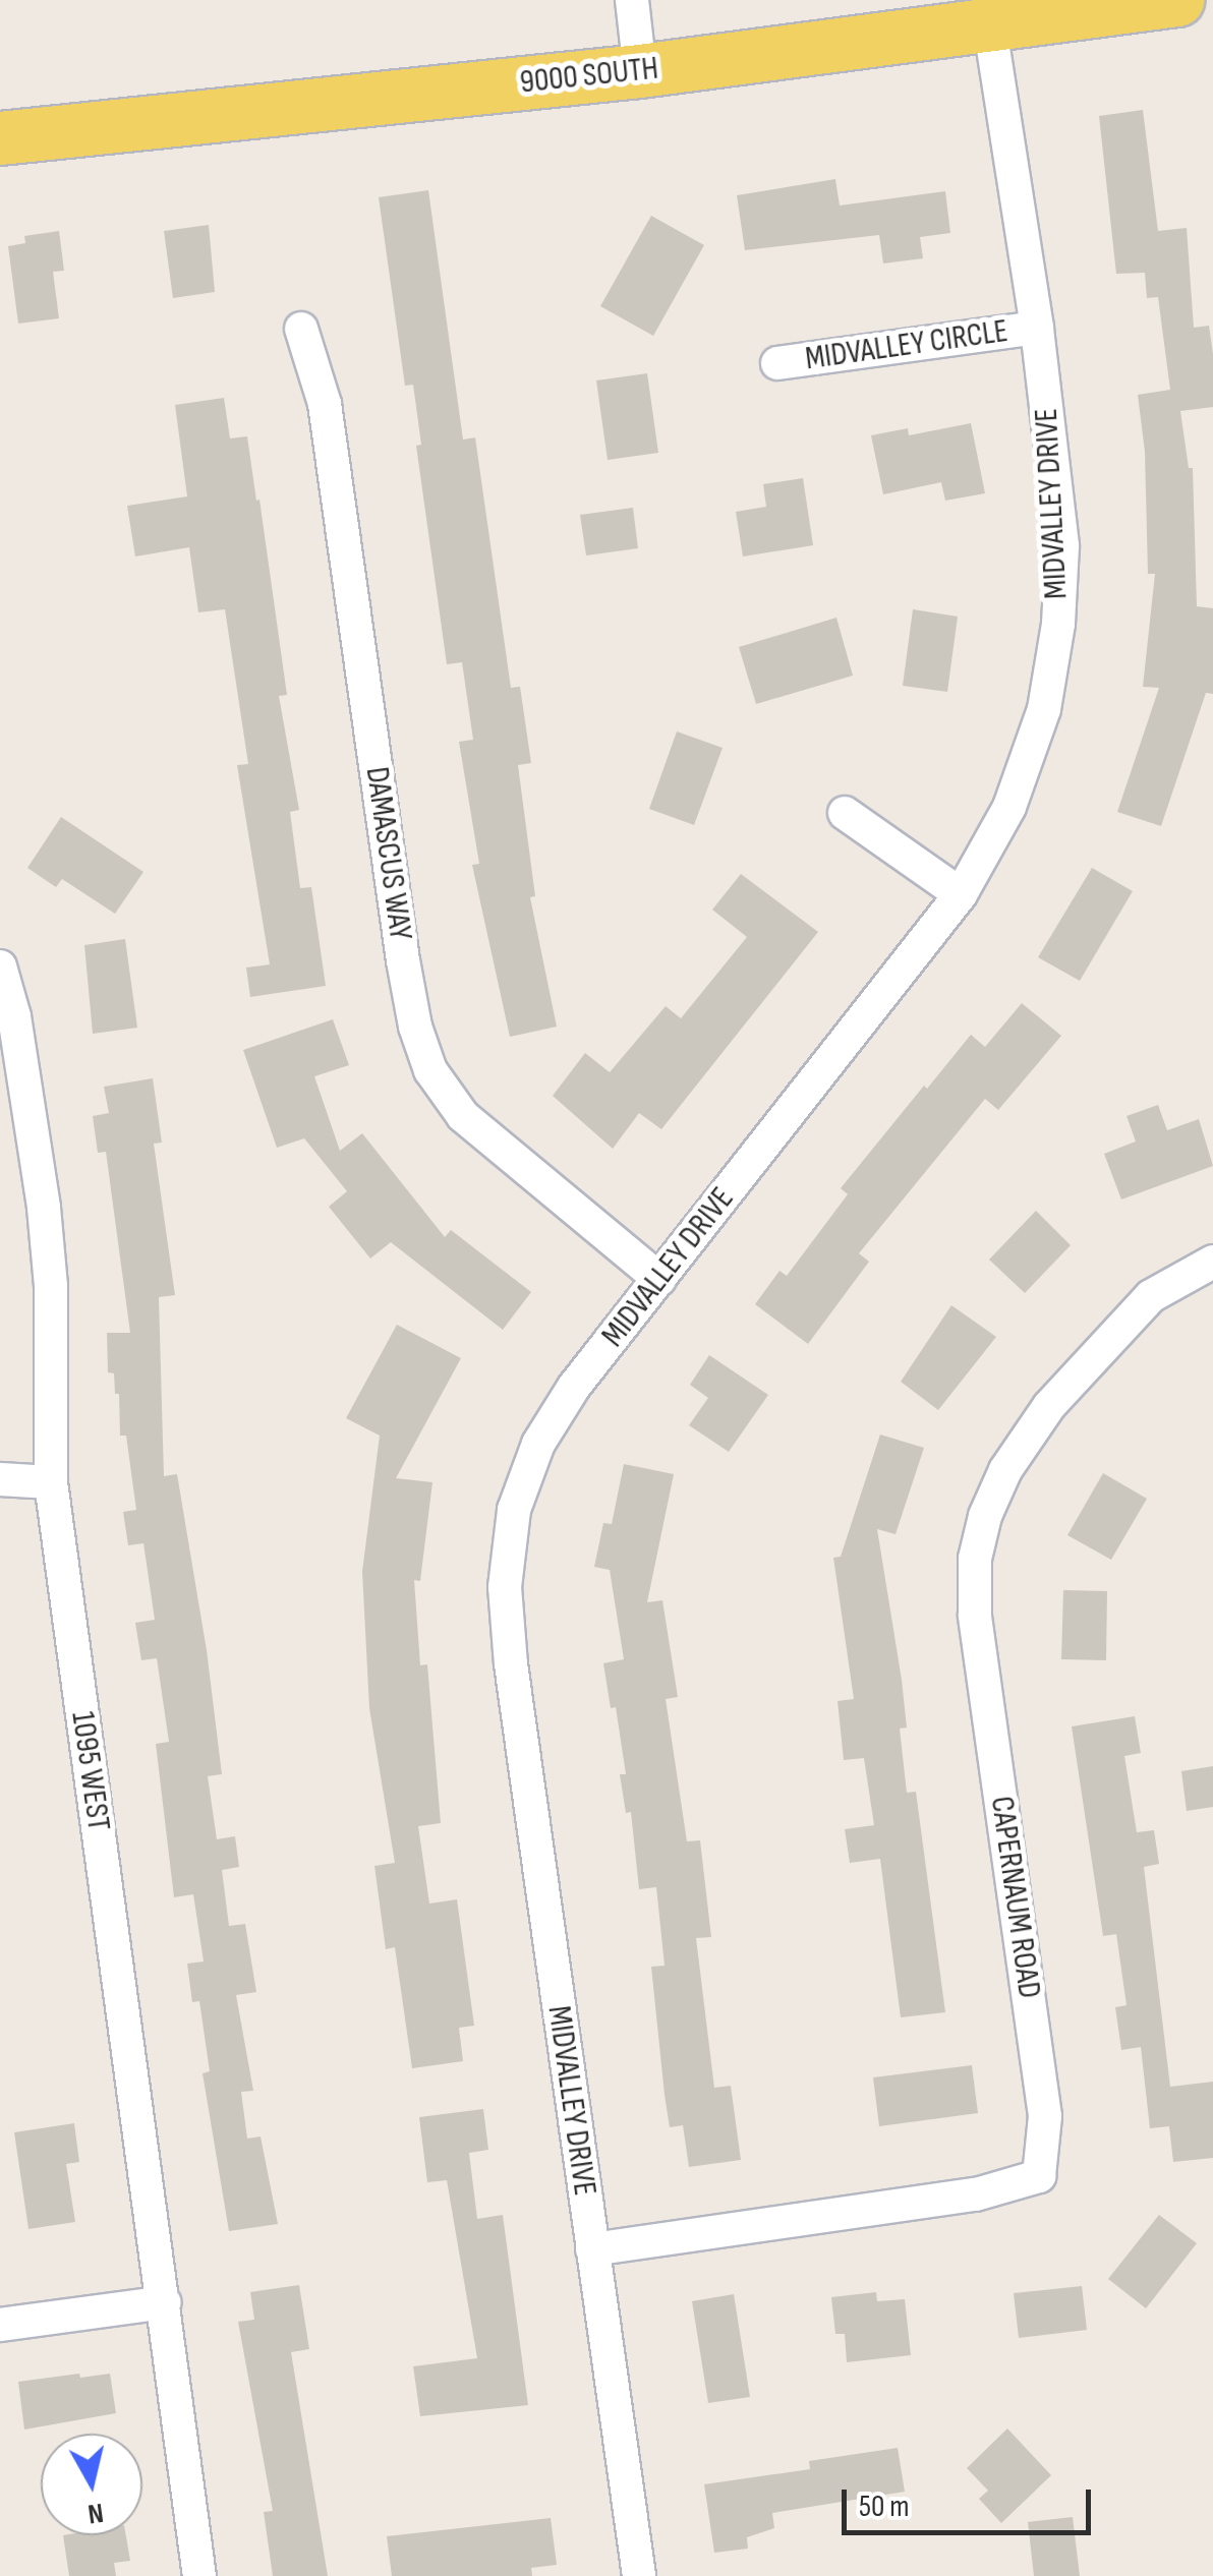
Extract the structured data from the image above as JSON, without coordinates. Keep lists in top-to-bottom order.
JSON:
{
  "streets": {
    "main road": ["9000 SOUTH"],
    "street": [
      "MIDVALLEY CIRCLE",
      "MIDVALLEY DRIVE",
      "DAMASCUS WAY",
      "1095 WEST",
      "CAPERNAUM ROAD"
    ]
  },
  "crossings": [
    ["9000 SOUTH", "MIDVALLEY DRIVE"],
    ["MIDVALLEY CIRCLE", "MIDVALLEY DRIVE"],
    ["MIDVALLEY DRIVE", "DAMASCUS WAY"],
    ["MIDVALLEY DRIVE", "CAPERNAUM ROAD"]
  ],
  "scale_bar": "50 m",
  "north": "bottom"
}
